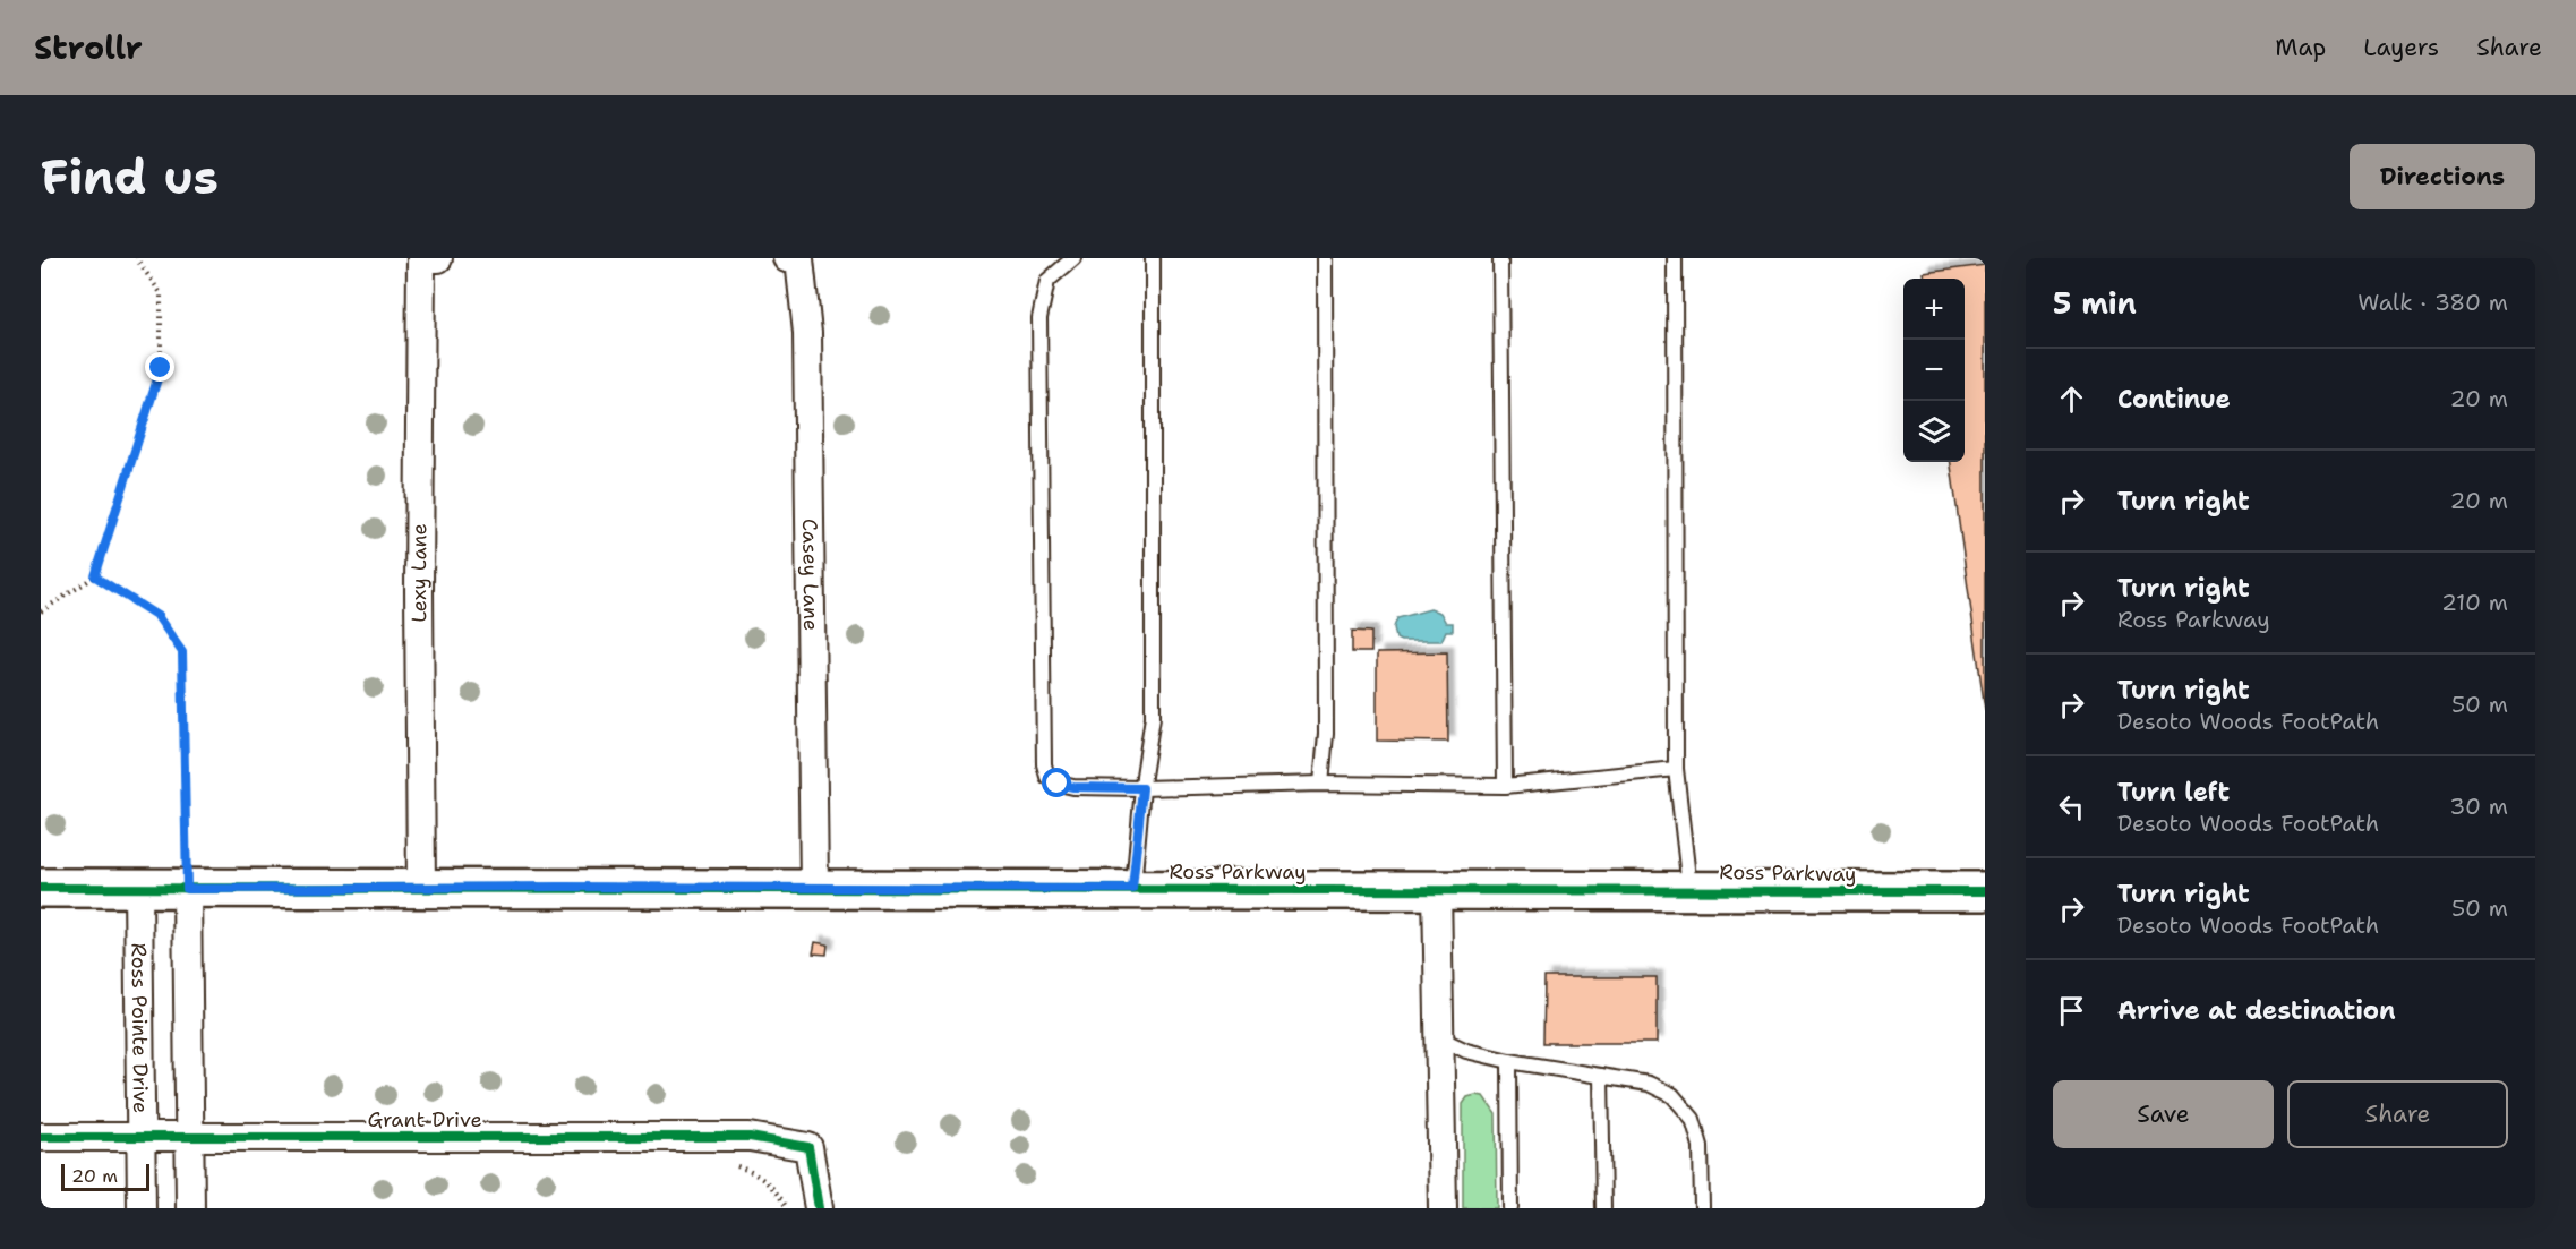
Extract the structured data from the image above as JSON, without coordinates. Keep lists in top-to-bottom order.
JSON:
{
  "streets": {
    "street": [
      "Lexy Lane",
      "Casey Lane",
      "Ross Parkway",
      "Ross Pointe Drive",
      "Grant Drive"
    ]
  },
  "crossings": [
    ["Lexy Lane", "Ross Parkway"],
    ["Casey Lane", "Ross Parkway"],
    ["Ross Parkway", "Ross Pointe Drive"],
    ["Ross Pointe Drive", "Grant Drive"]
  ],
  "scale_bar": "20 m",
  "page": {
    "header": "Strollr",
    "nav": ["Map", "Layers", "Share"],
    "buttons": [
      "Directions",
      ["Save", "Share"]
    ],
    "title": "Find us",
    "heading": ["5 min", "Walk · 380 m"],
    "map_buttons": ["+", "−"],
    "list": [
      ["Continue", "20 m"],
      ["Turn right", "20 m"],
      ["Turn right", "Ross Parkway", "210 m"],
      ["Turn right", "Desoto Woods FootPath", "50 m"],
      ["Turn left", "Desoto Woods FootPath", "30 m"],
      ["Turn right", "Desoto Woods FootPath", "50 m"],
      "Arrive at destination"
    ],
    "scale": "20 m"
  }
}
